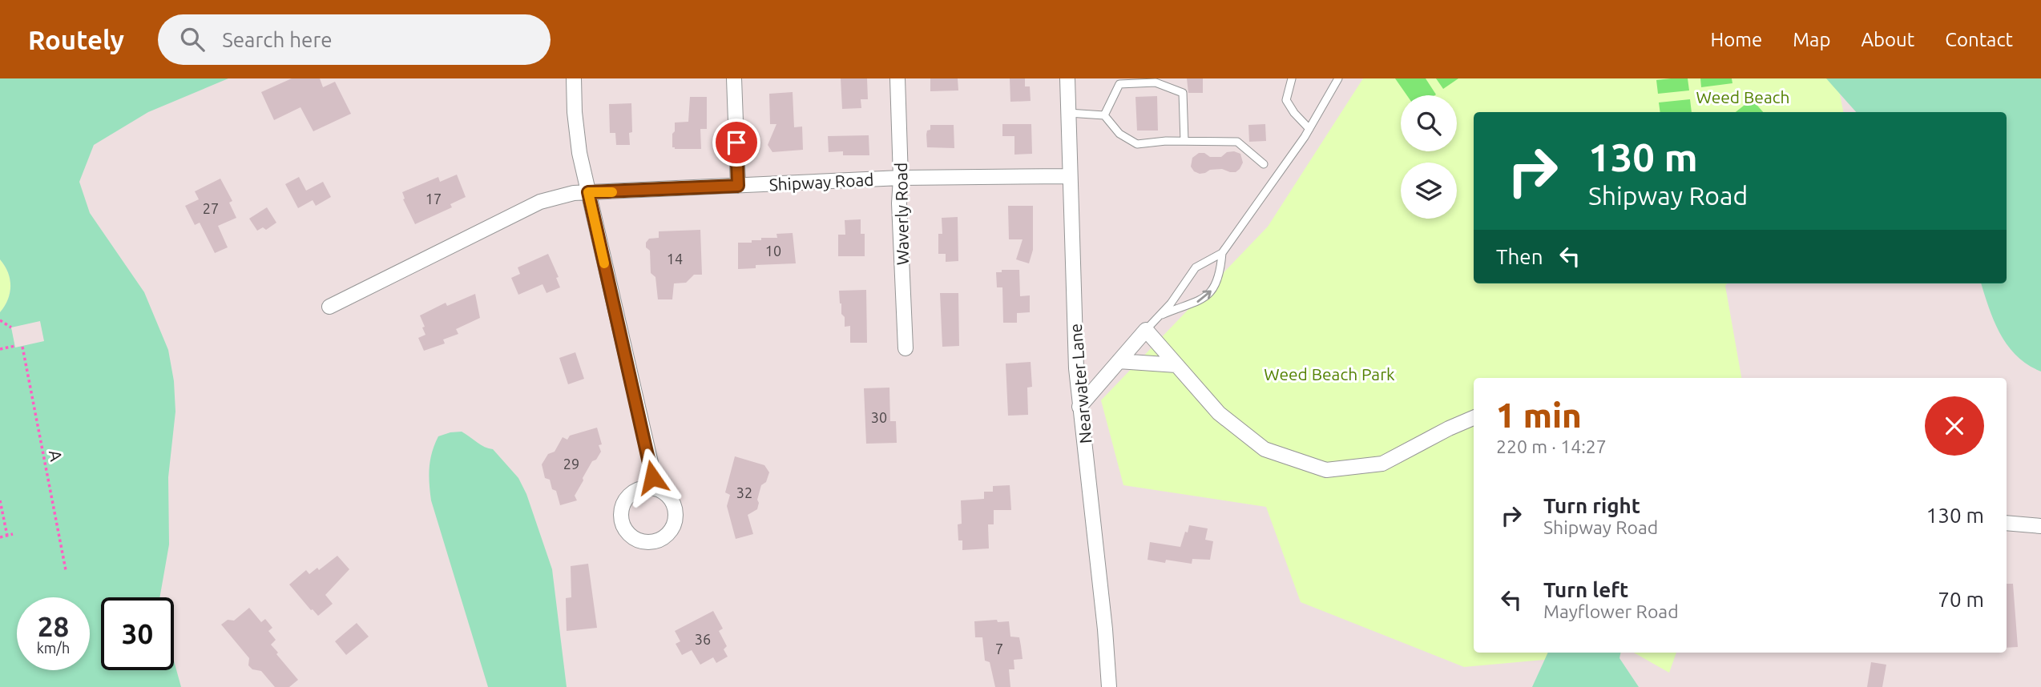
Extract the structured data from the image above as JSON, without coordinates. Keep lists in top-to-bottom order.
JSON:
{
  "streets": {
    "street": ["Shipway Road", "Waverly Road", "Nearwater Lane"],
    "path": ["A"]
  },
  "crossings": [
    ["Shipway Road", "Waverly Road"],
    ["Shipway Road", "Nearwater Lane"]
  ],
  "parks": ["Weed Beach", "Weed Beach Park"],
  "house_numbers": [
    "17",
    "27",
    "10",
    "14",
    "30",
    "29",
    "32",
    "36",
    "7"
  ],
  "page": {
    "header": "Routely",
    "search": "Search here",
    "nav": [
      "Home",
      "Map",
      "About",
      "Contact"
    ],
    "turn": ["130 m", "Shipway Road"],
    "then": "Then",
    "heading": ["1 min", "220 m · 14:27"],
    "list": [
      {
        "name": "Turn right",
        "note": "Shipway Road",
        "value": "130 m"
      },
      {
        "name": "Turn left",
        "note": "Mayflower Road",
        "value": "70 m"
      }
    ],
    "speed": "28 km/h",
    "limit": "30"
  }
}
